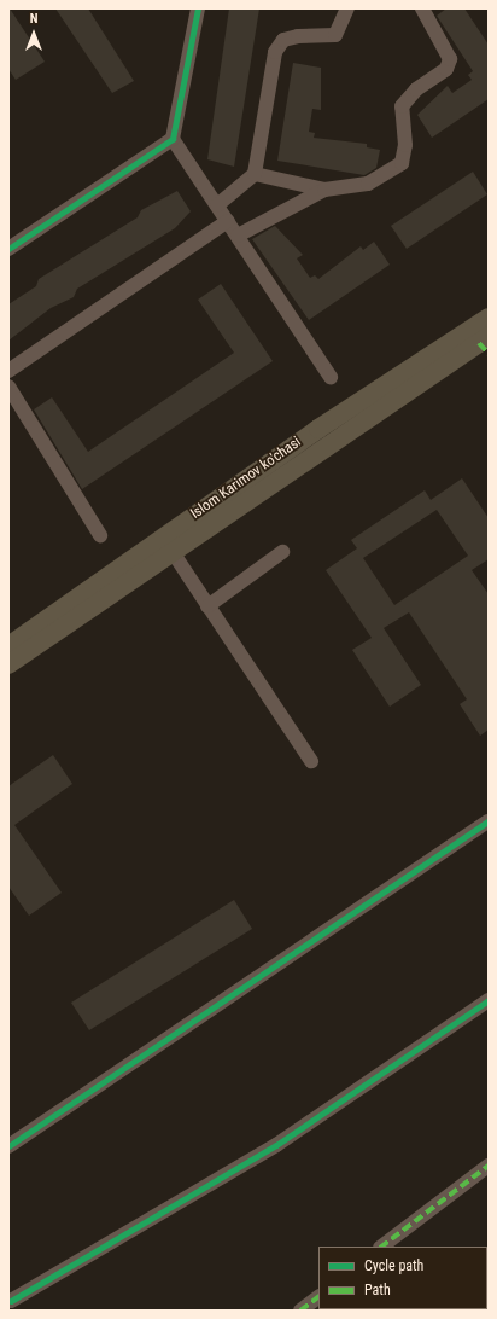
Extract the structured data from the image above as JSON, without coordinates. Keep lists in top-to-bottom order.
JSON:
{
  "streets": {
    "main road": ["Islom Karimov ko'chasi"]
  },
  "legend": ["Cycle path", "Path"],
  "north": "top"
}
